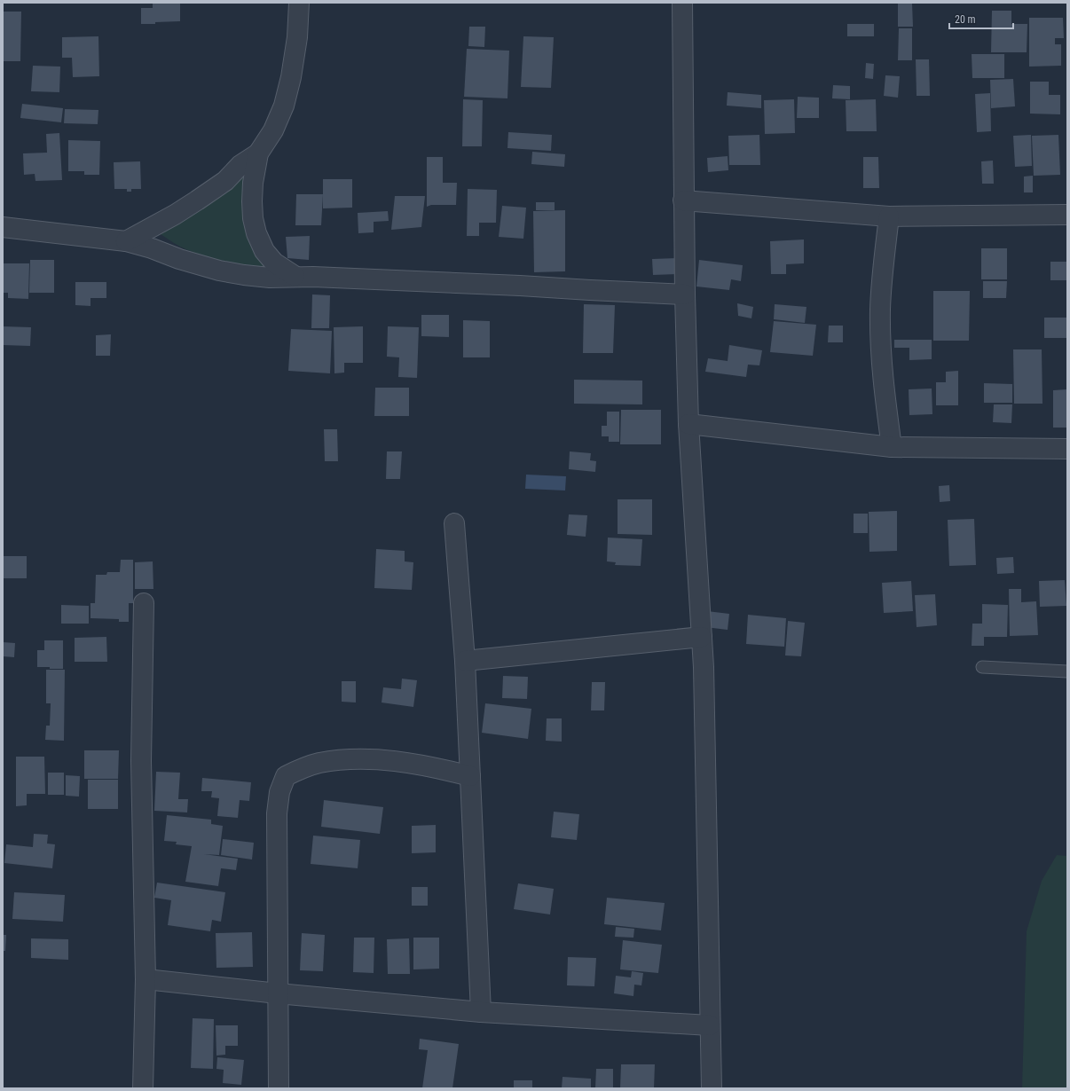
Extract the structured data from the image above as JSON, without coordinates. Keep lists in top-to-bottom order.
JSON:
{
  "scale_bar": "20 m"
}
